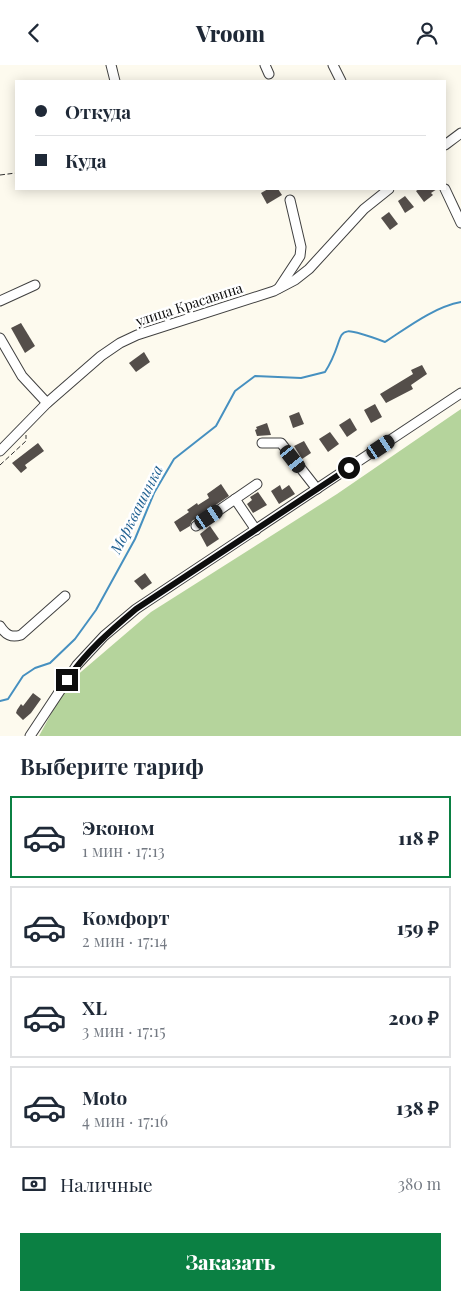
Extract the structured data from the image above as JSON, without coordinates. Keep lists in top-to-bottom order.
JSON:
{
  "streets": {
    "street": ["улица Красавина"]
  },
  "water": ["Морквашинка"],
  "page": {
    "header": "Vroom",
    "banner": ["Откуда", "Куда"],
    "heading": "Выберите тариф",
    "list": [
      {
        "name": "Эконом",
        "note": "1 мин · 17:13",
        "value": "118 ₽"
      },
      {
        "name": "Комфорт",
        "note": "2 мин · 17:14",
        "value": "159 ₽"
      },
      {
        "name": "XL",
        "note": "3 мин · 17:15",
        "value": "200 ₽"
      },
      {
        "name": "Moto",
        "note": "4 мин · 17:16",
        "value": "138 ₽"
      }
    ],
    "pay": ["Наличные", "380 m"],
    "buttons": "Заказать"
  }
}
